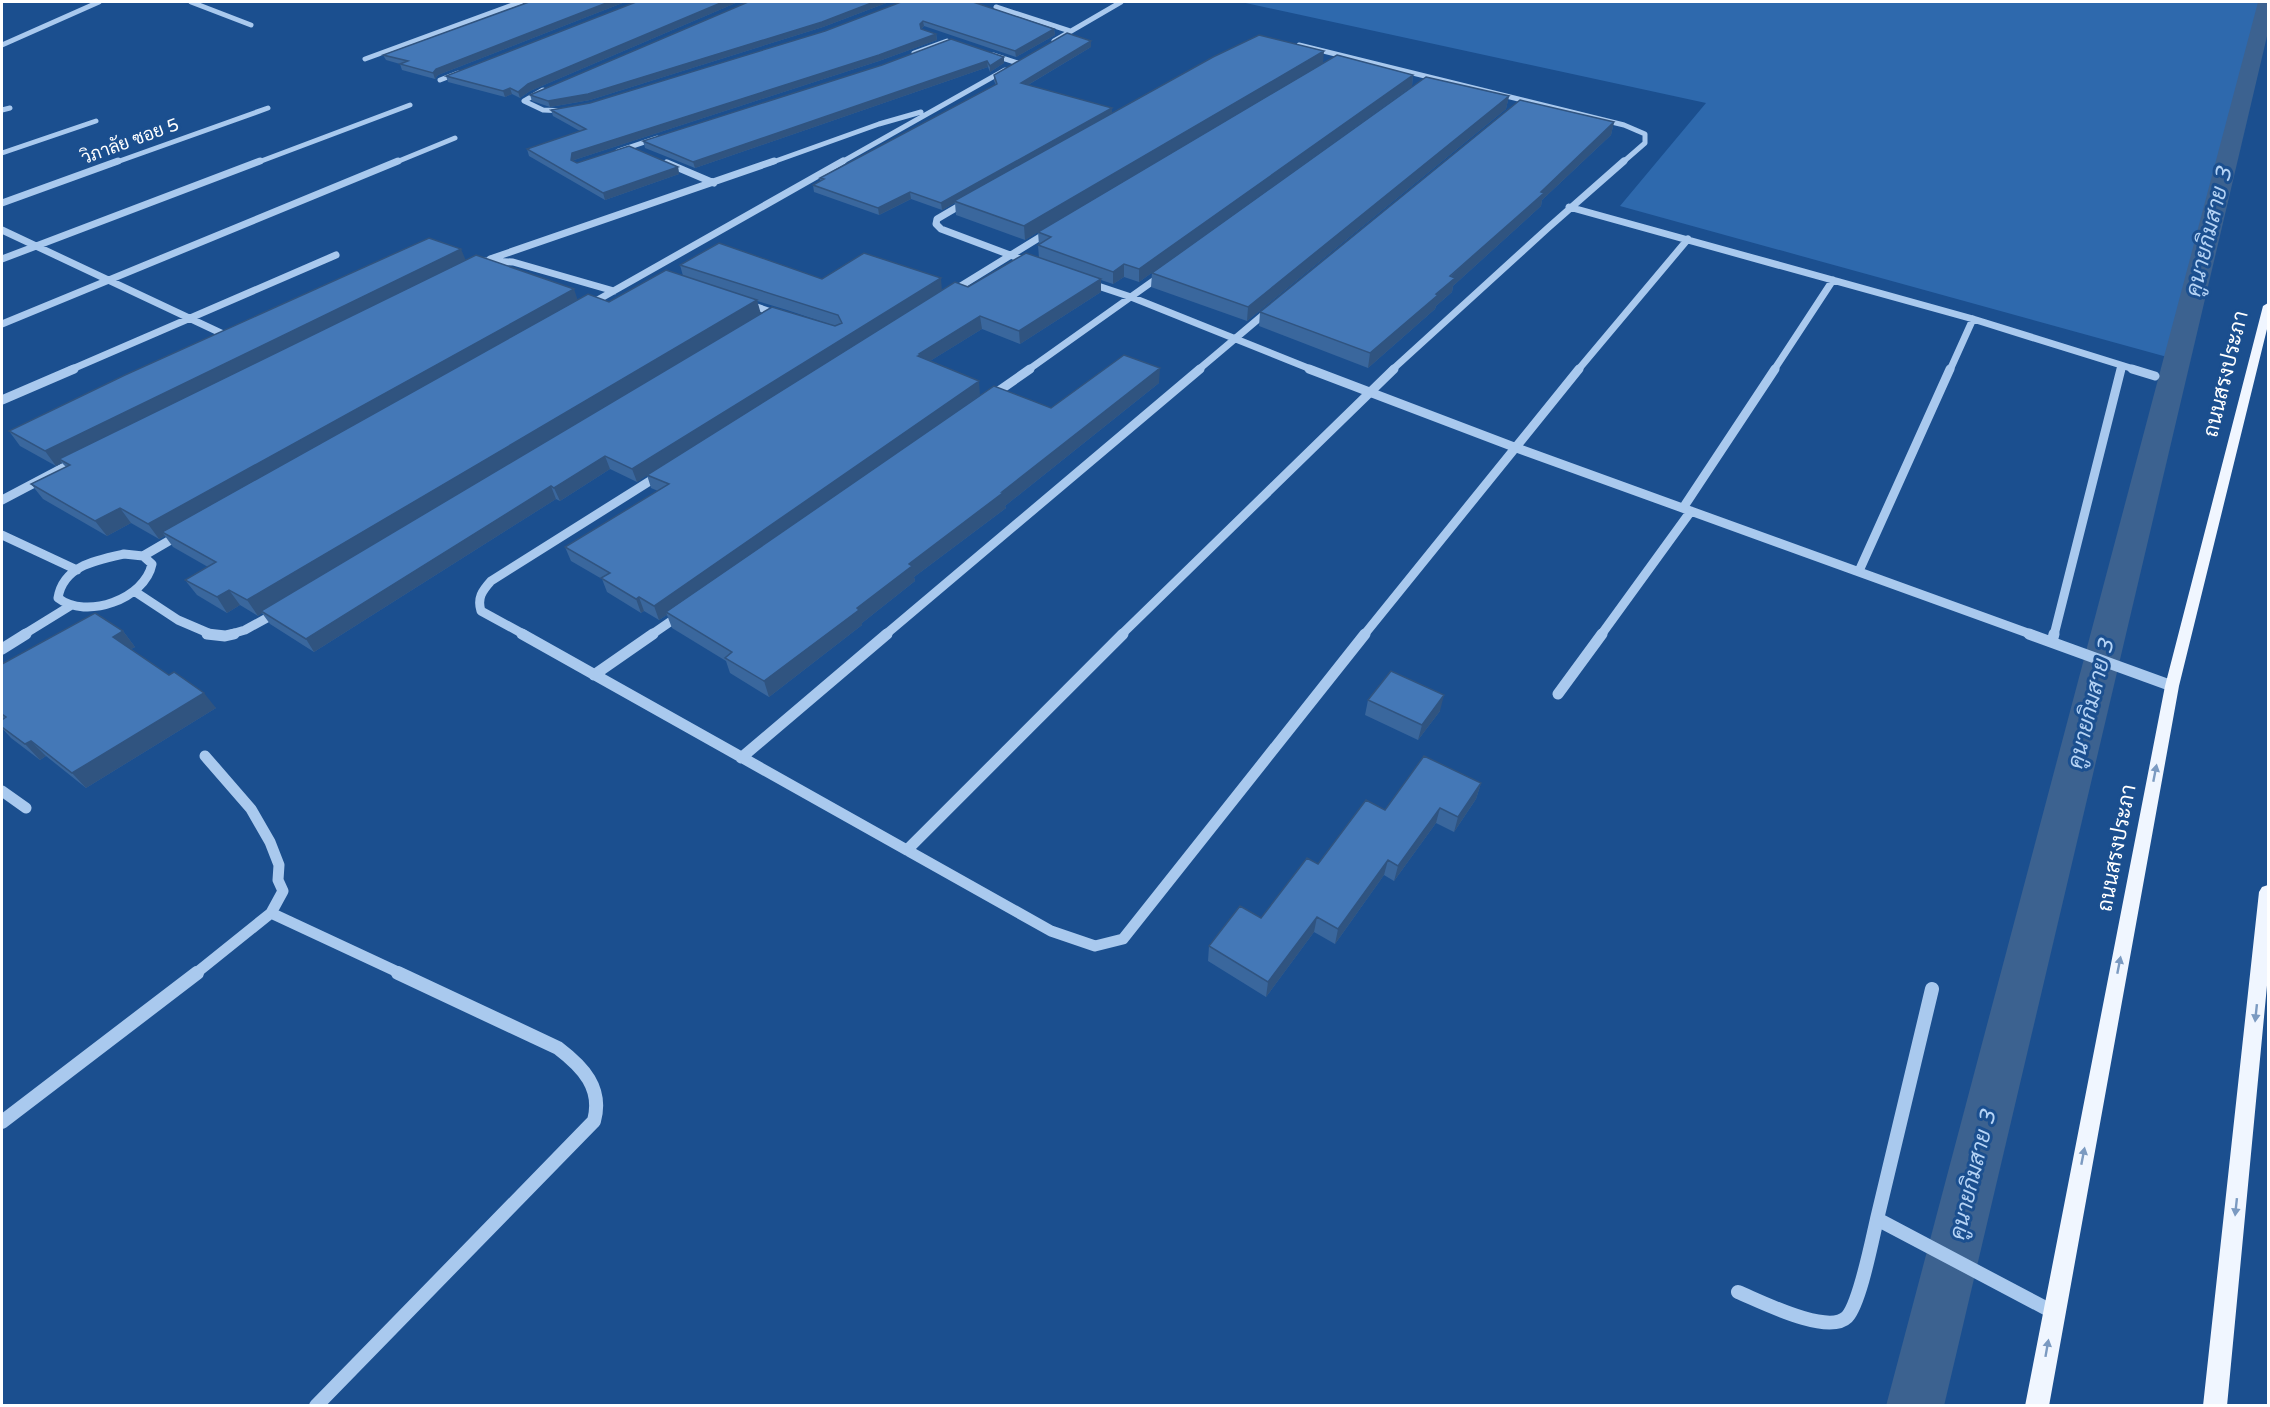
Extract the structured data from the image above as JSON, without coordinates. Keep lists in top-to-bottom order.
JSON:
{
  "streets": {
    "main road": ["ถนนสรงประภา"],
    "street": ["วิภาลัย ซอย 5"]
  },
  "one_way": ["ถนนสรงประภา"],
  "water": ["คูนายกิมสาย 3"]
}
